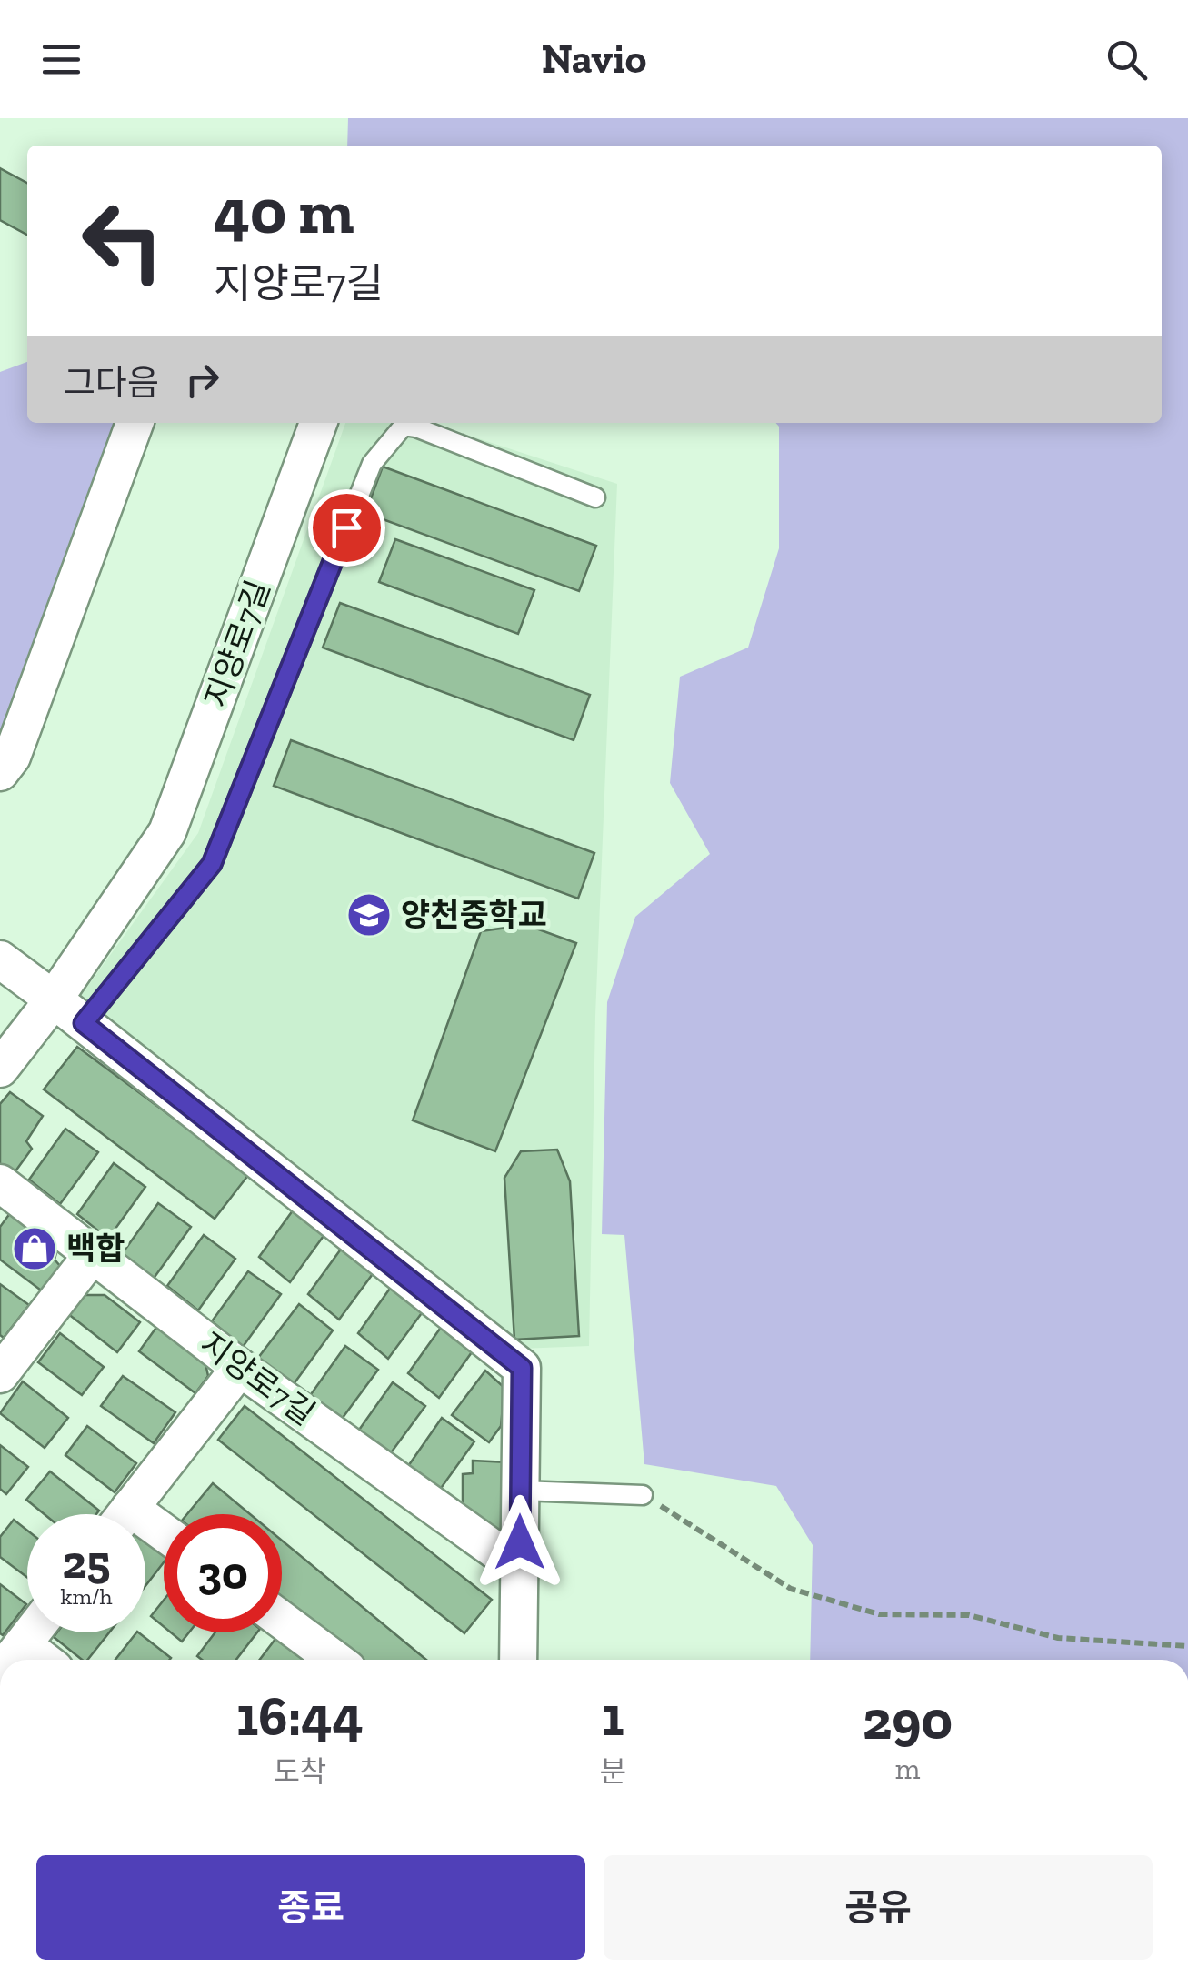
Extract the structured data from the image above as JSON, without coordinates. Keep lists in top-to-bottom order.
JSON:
{
  "streets": {
    "street": ["지양로7길"]
  },
  "places": {
    "school or university": ["양천중학교"],
    "shop": ["백합"]
  },
  "page": {
    "header": "Navio",
    "turn": ["40 m", "지양로7길"],
    "then": "그다음",
    "speed": "25 km/h",
    "limit": "30",
    "eta": [
      "16:44",
      "도착",
      "1",
      "분",
      "290",
      "m"
    ],
    "buttons": ["종료", "공유"]
  }
}
